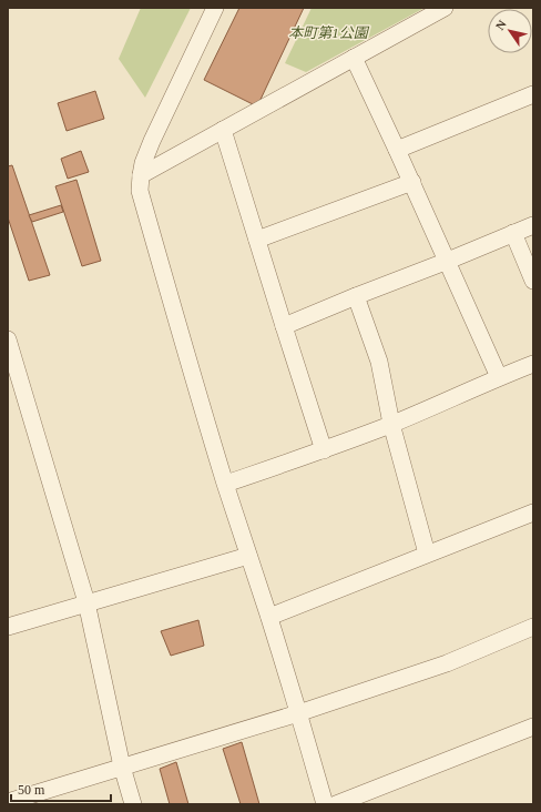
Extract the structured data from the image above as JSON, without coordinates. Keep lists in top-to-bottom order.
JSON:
{
  "parks": ["本町第1公園"],
  "scale_bar": "50 m",
  "north": "top left"
}
